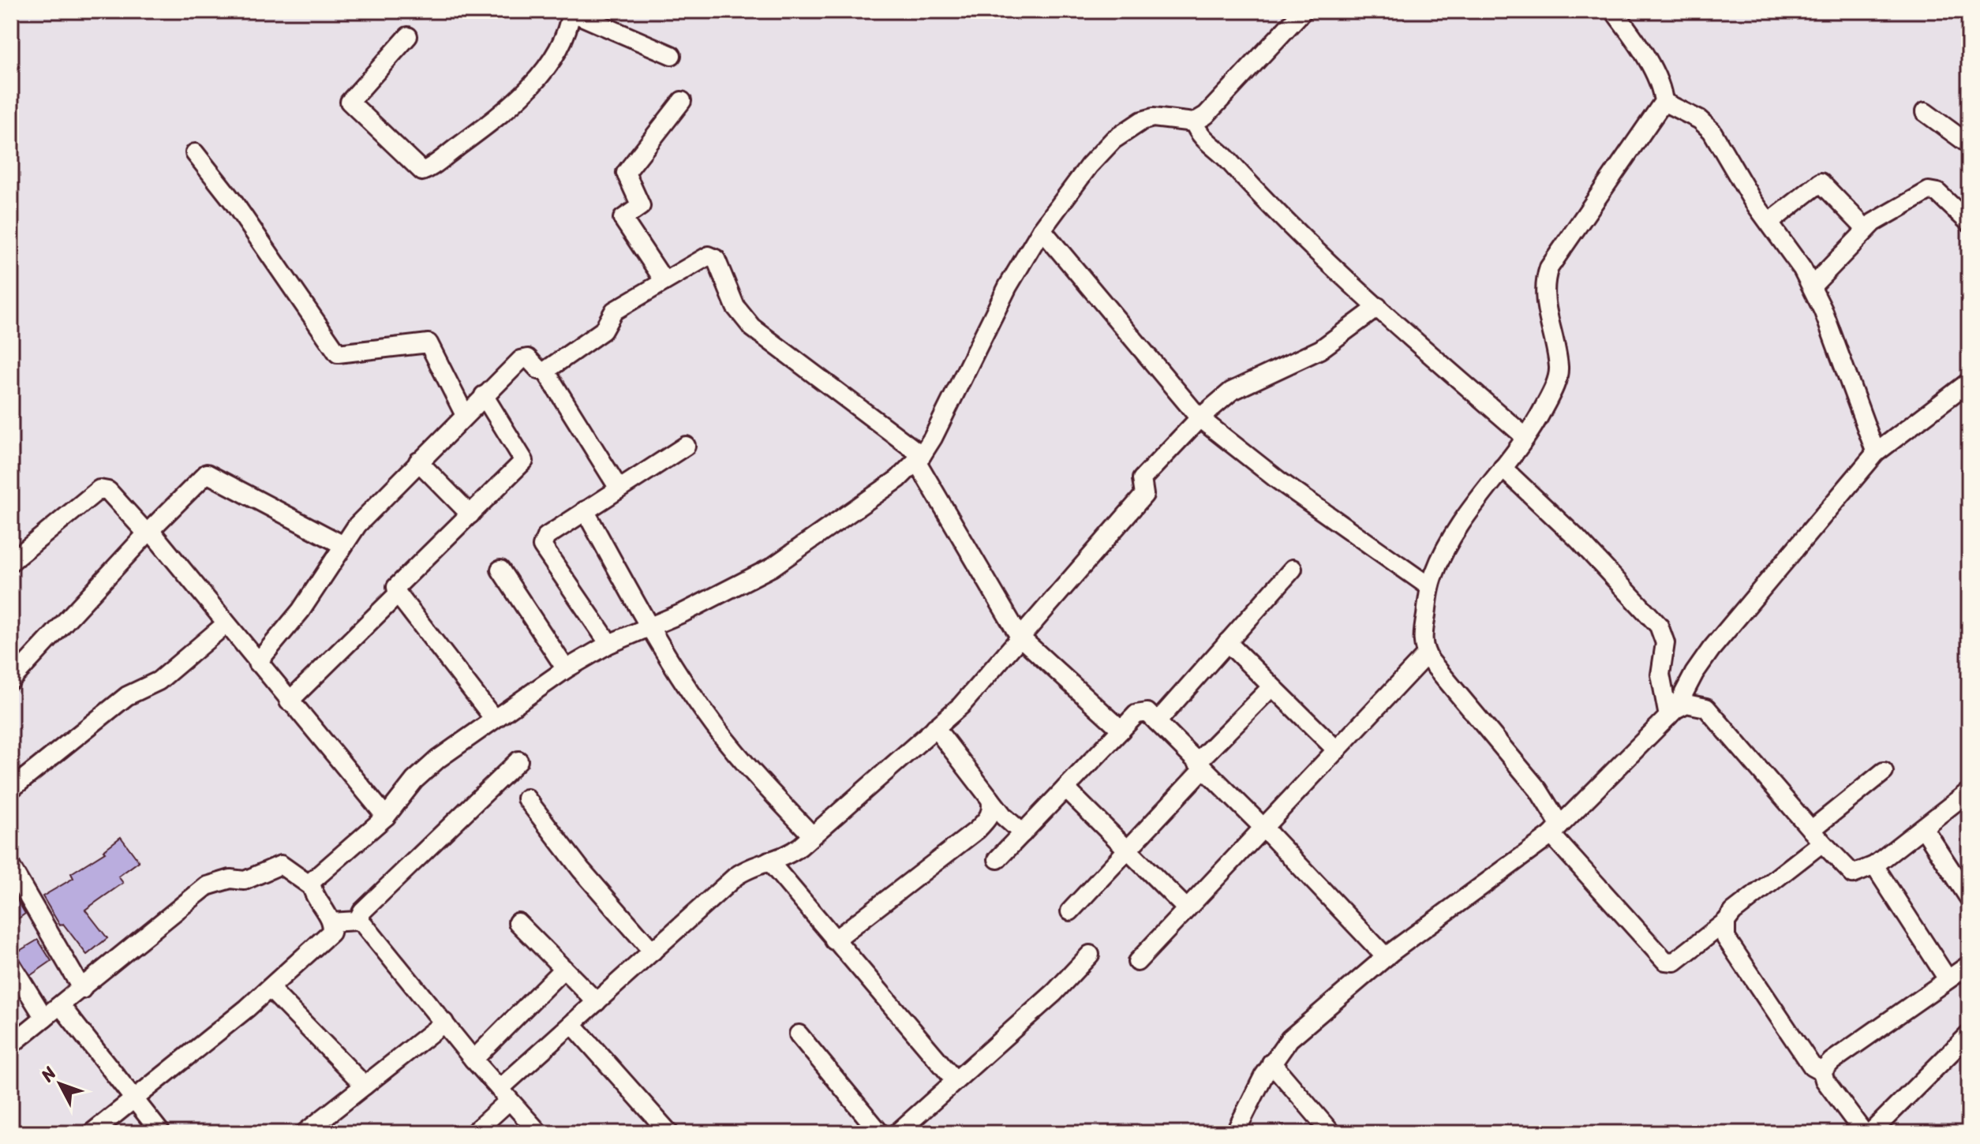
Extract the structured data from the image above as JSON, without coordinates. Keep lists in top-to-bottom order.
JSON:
{
  "north": "top left"
}
